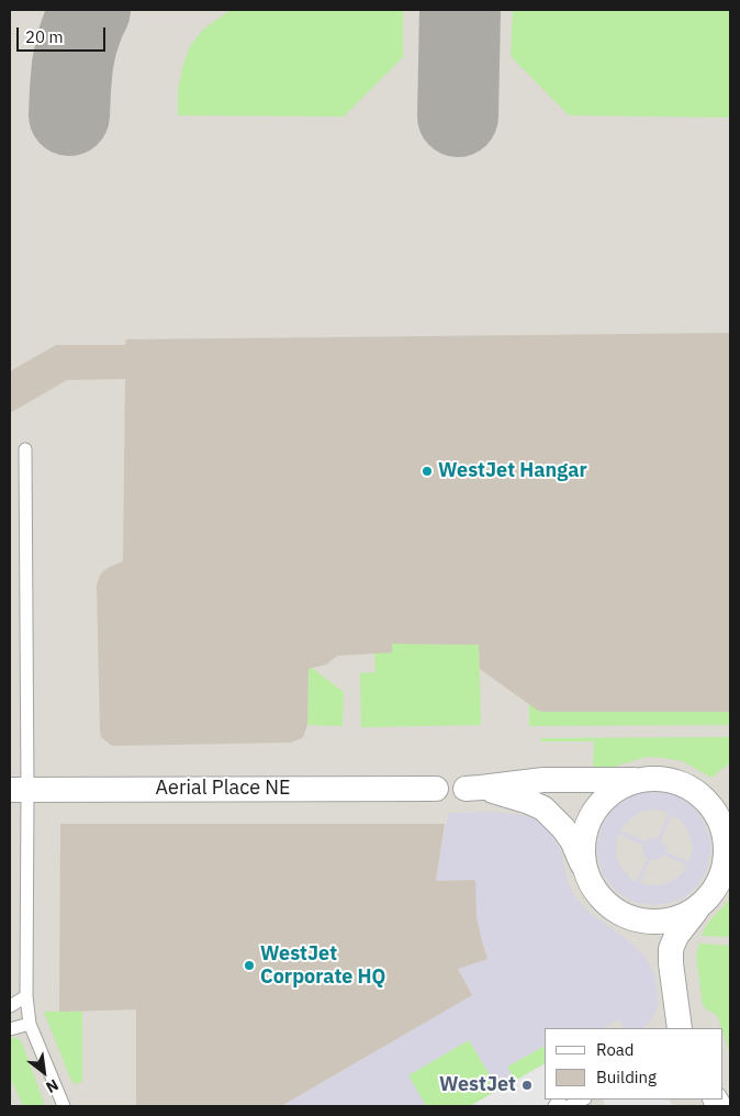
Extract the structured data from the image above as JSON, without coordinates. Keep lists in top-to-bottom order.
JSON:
{
  "streets": {
    "street": ["Aerial Place NE"]
  },
  "places": ["WestJet Hangar", "WestJet Corporate HQ", "WestJet"],
  "legend": ["Road", "Building"],
  "scale_bar": "20 m",
  "north": "bottom right"
}
